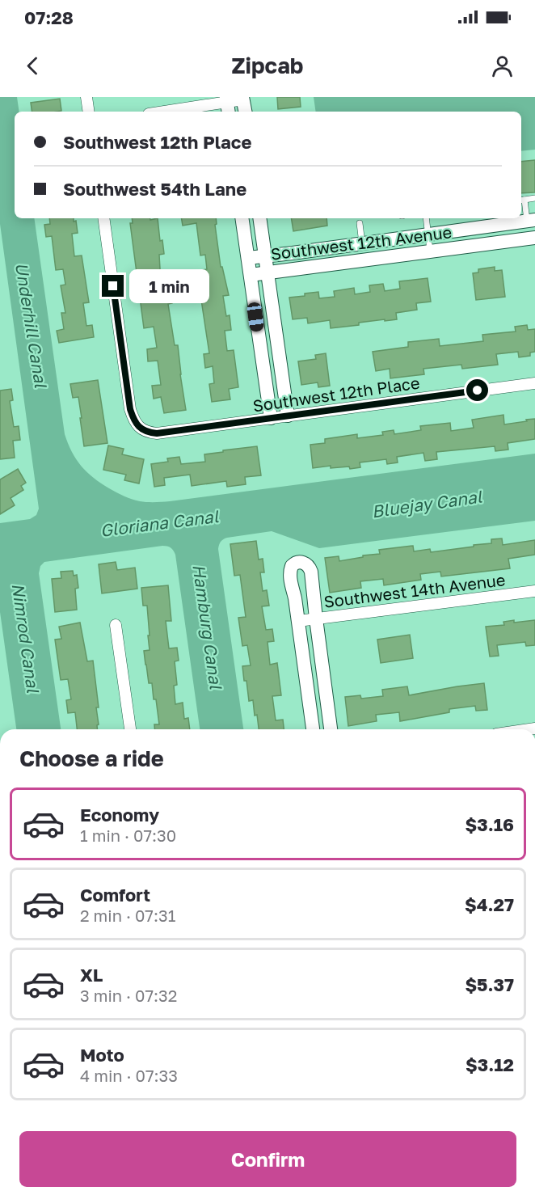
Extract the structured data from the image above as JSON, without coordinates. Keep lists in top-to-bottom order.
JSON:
{
  "streets": {
    "street": ["Southwest 12th Avenue", "Southwest 12th Place", "Southwest 14th Avenue"]
  },
  "water": [
    "Underhill Canal",
    "Bluejay Canal",
    "Gloriana Canal",
    "Hamburg Canal",
    "Nimrod Canal"
  ],
  "page": {
    "status": "07:28",
    "header": "Zipcab",
    "banner": ["Southwest 12th Place", "Southwest 54th Lane"],
    "bubble": "1 min",
    "heading": "Choose a ride",
    "list": [
      {
        "name": "Economy",
        "note": "1 min · 07:30",
        "value": "$3.16"
      },
      {
        "name": "Comfort",
        "note": "2 min · 07:31",
        "value": "$4.27"
      },
      {
        "name": "XL",
        "note": "3 min · 07:32",
        "value": "$5.37"
      },
      {
        "name": "Moto",
        "note": "4 min · 07:33",
        "value": "$3.12"
      }
    ],
    "buttons": "Confirm"
  }
}
